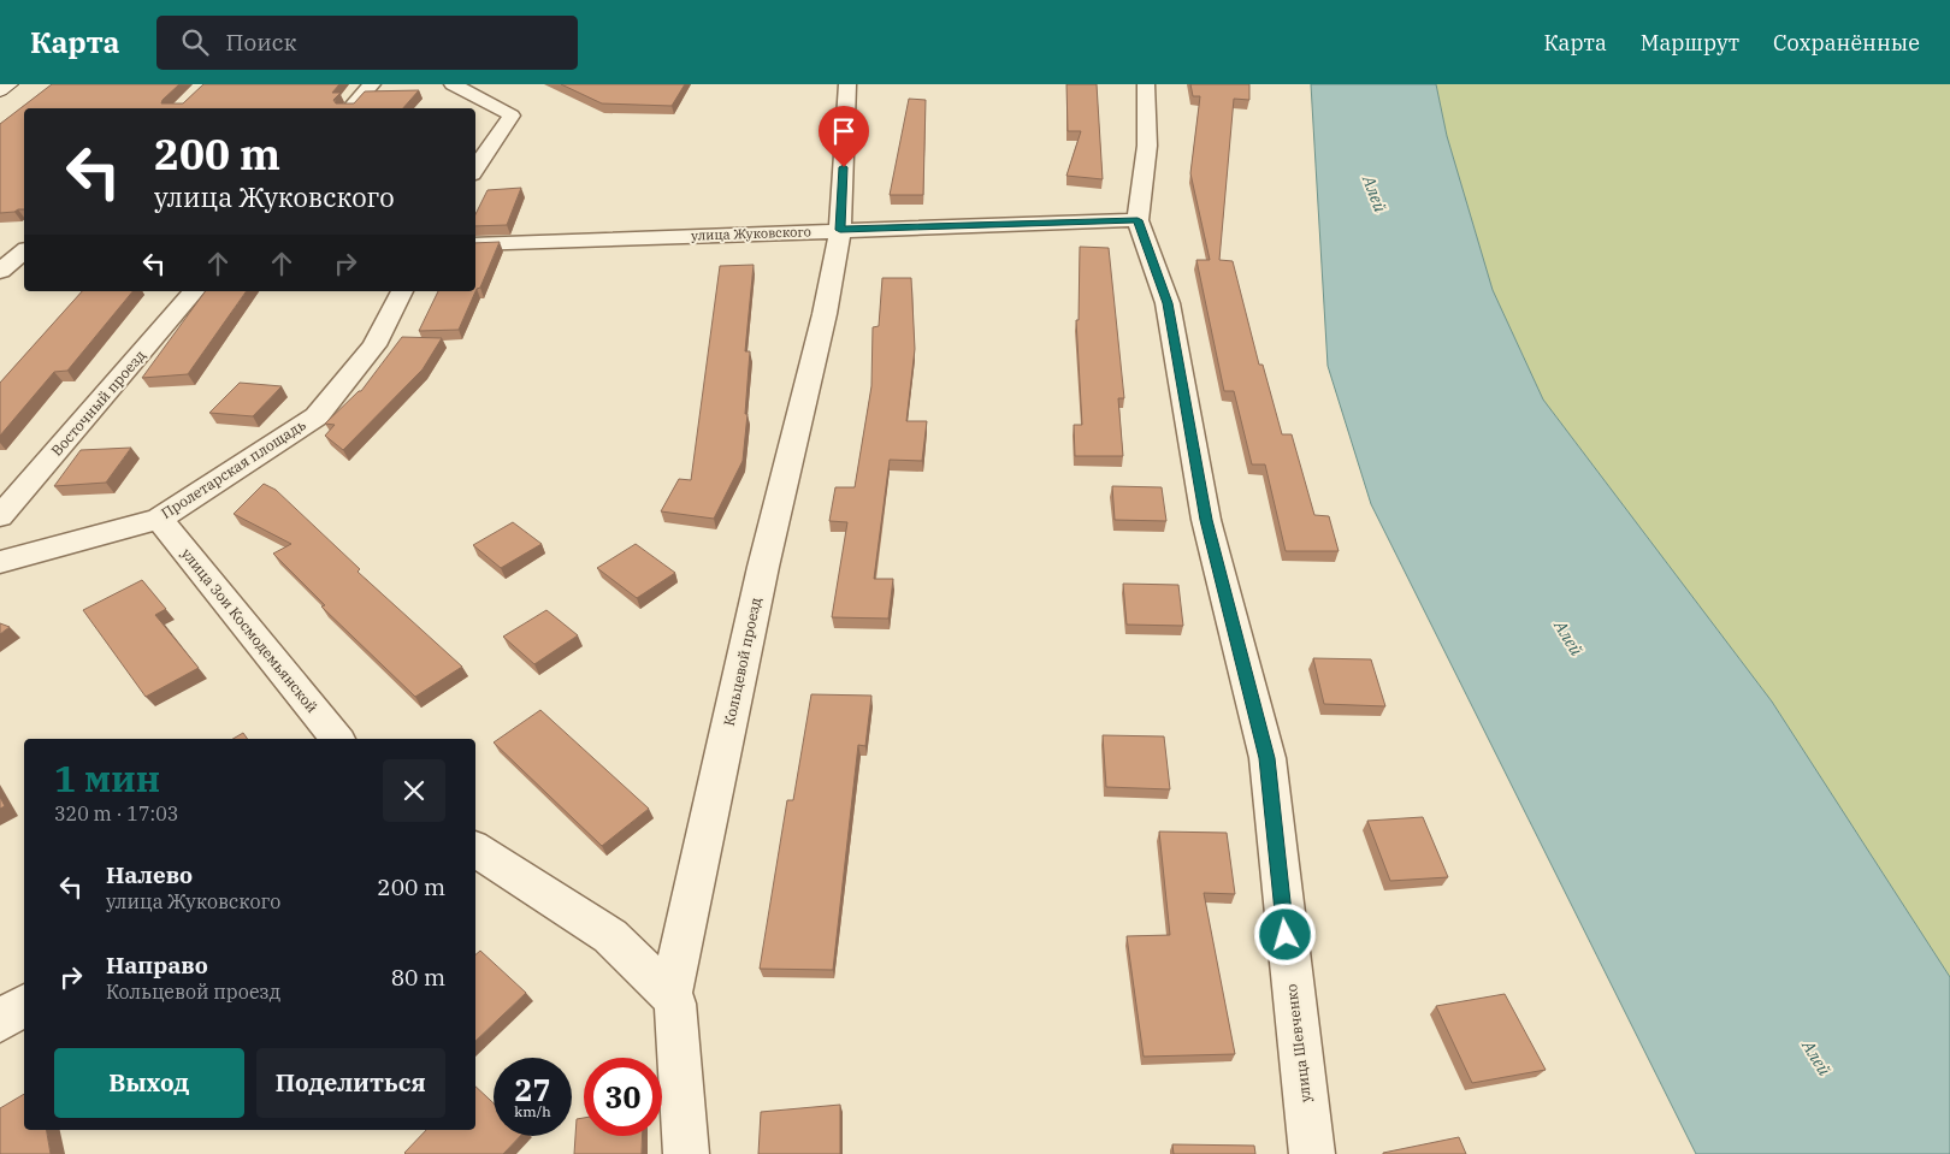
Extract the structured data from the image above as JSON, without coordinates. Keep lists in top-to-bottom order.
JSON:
{
  "streets": {
    "street": [
      "улица Жуковского",
      "Восточный проезд",
      "Пролетарская площадь",
      "улица Зои Космодемьянской",
      "Кольцевой проезд",
      "улица Шевченко"
    ]
  },
  "crossings": [
    ["улица Жуковского", "Кольцевой проезд"],
    ["улица Жуковского", "улица Шевченко"],
    ["Пролетарская площадь", "улица Зои Космодемьянской"]
  ],
  "water": ["Алей"],
  "page": {
    "header": "Карта",
    "search": "Поиск",
    "nav": ["Карта", "Маршрут", "Сохранённые"],
    "turn": ["200 m", "улица Жуковского"],
    "heading": ["1 мин", "320 m · 17:03"],
    "list": [
      {
        "name": "Налево",
        "note": "улица Жуковского",
        "value": "200 m"
      },
      {
        "name": "Направо",
        "note": "Кольцевой проезд",
        "value": "80 m"
      }
    ],
    "buttons": ["Выход", "Поделиться"],
    "speed": "27 km/h",
    "limit": "30"
  }
}
